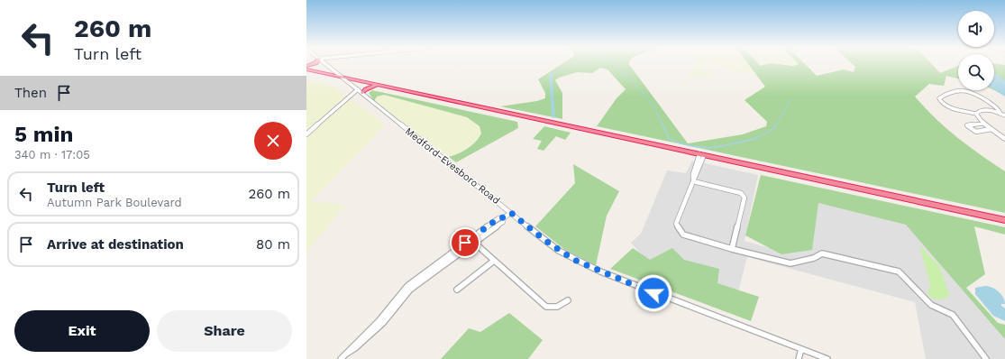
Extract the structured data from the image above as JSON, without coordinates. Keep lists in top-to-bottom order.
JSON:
{
  "streets": {
    "street": ["Medford-Evesboro Road"]
  },
  "page": {
    "turn": ["260 m", "Turn left"],
    "then": "Then",
    "heading": ["5 min", "340 m · 17:05"],
    "list": [
      {
        "name": "Turn left",
        "note": "Autumn Park Boulevard",
        "value": "260 m"
      },
      {
        "name": "Arrive at destination",
        "value": "80 m"
      }
    ],
    "buttons": ["Exit", "Share"]
  }
}
